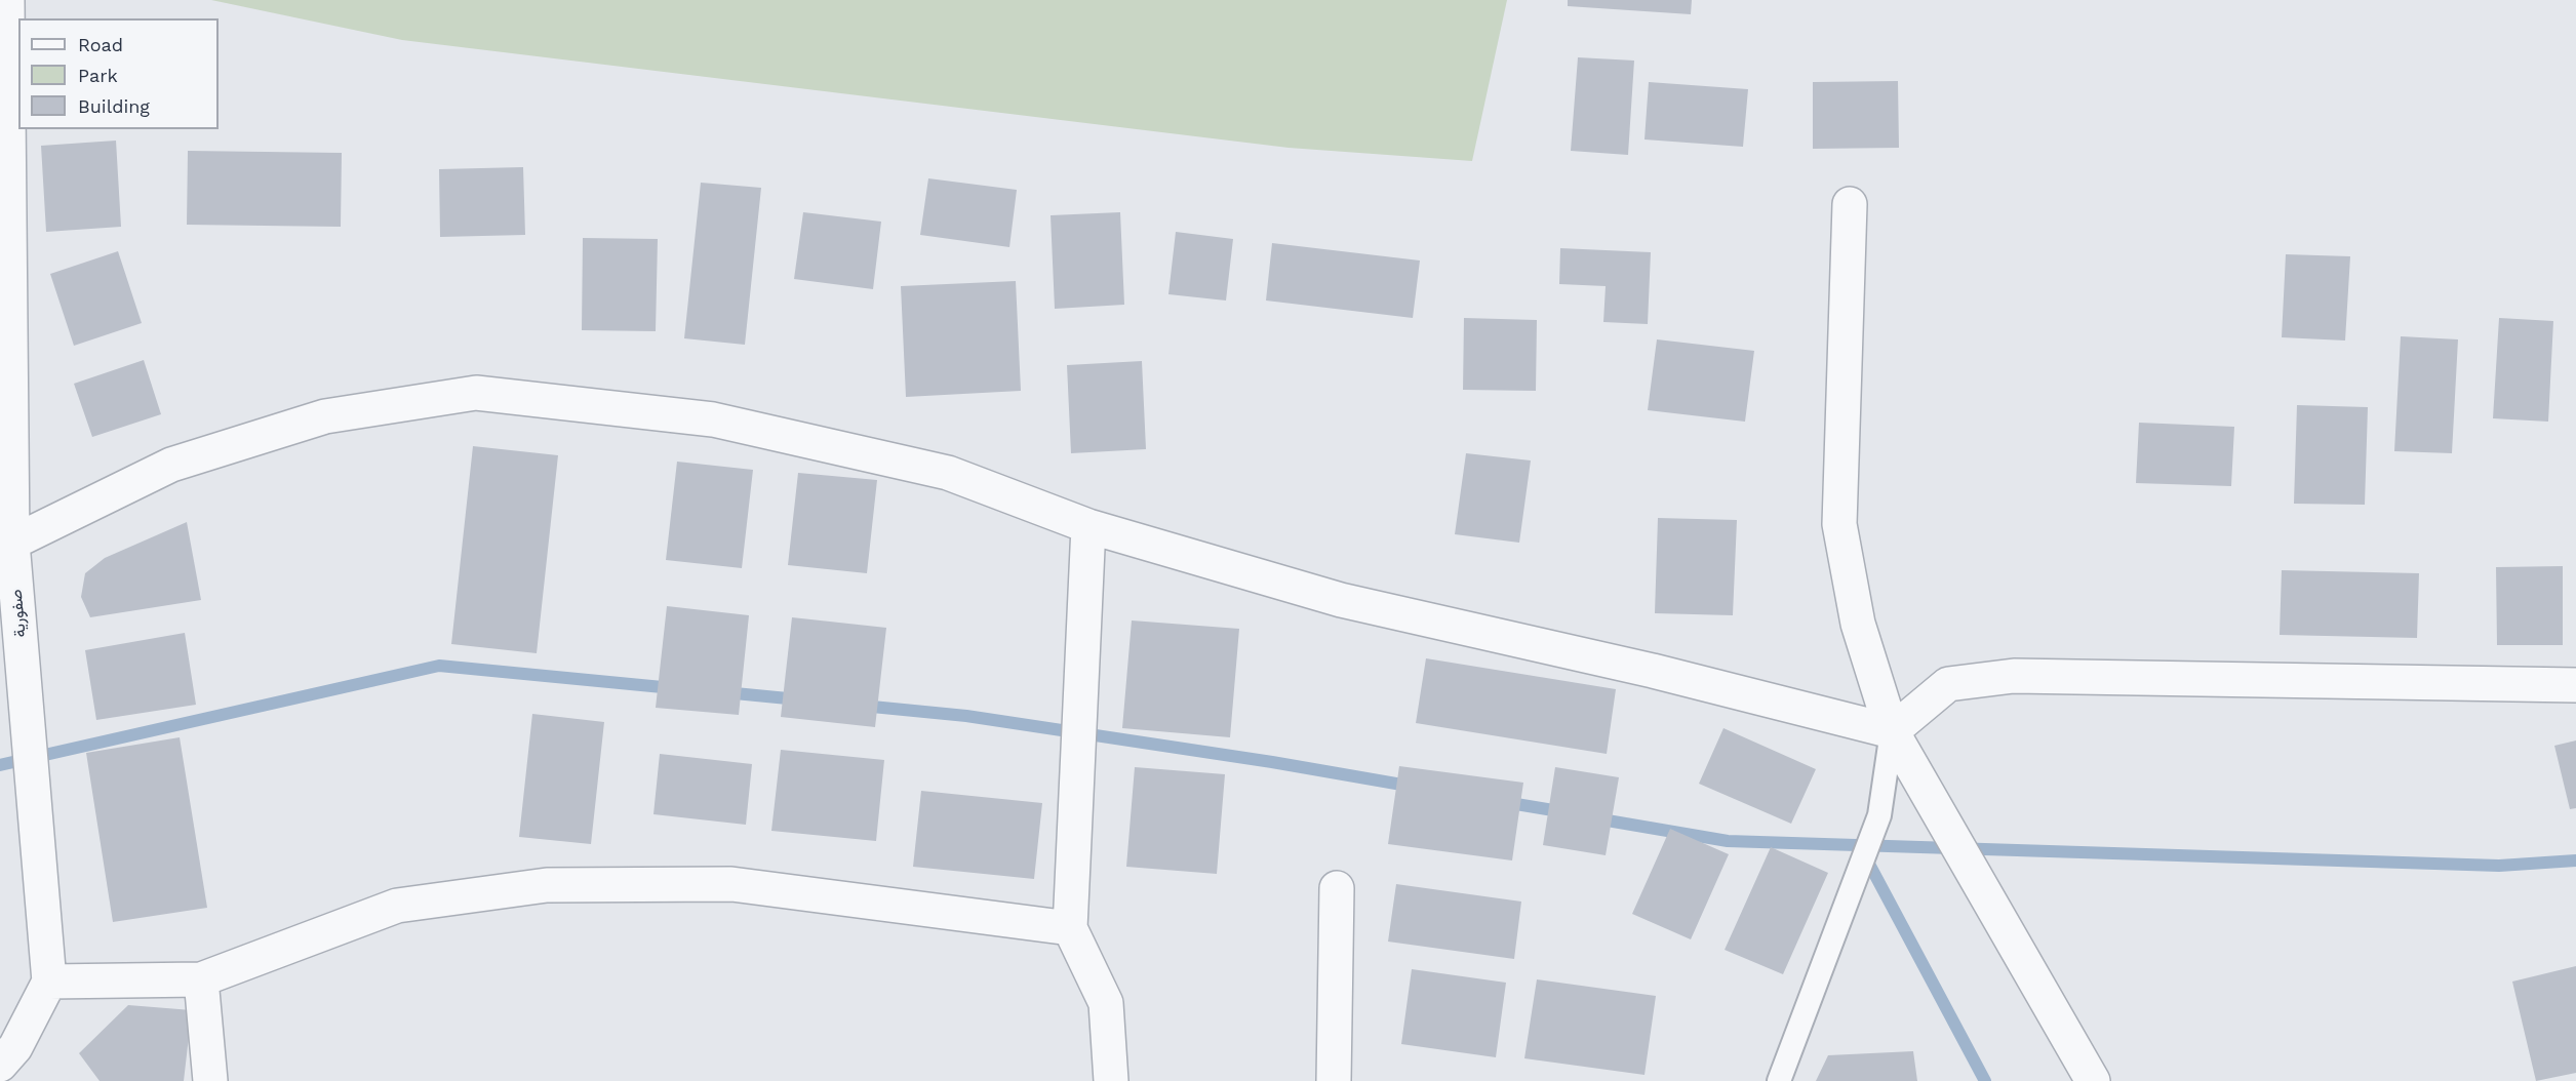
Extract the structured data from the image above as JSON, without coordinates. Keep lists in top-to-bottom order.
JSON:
{
  "streets": {
    "street": ["صفورية"]
  },
  "legend": ["Road", "Park", "Building"]
}
